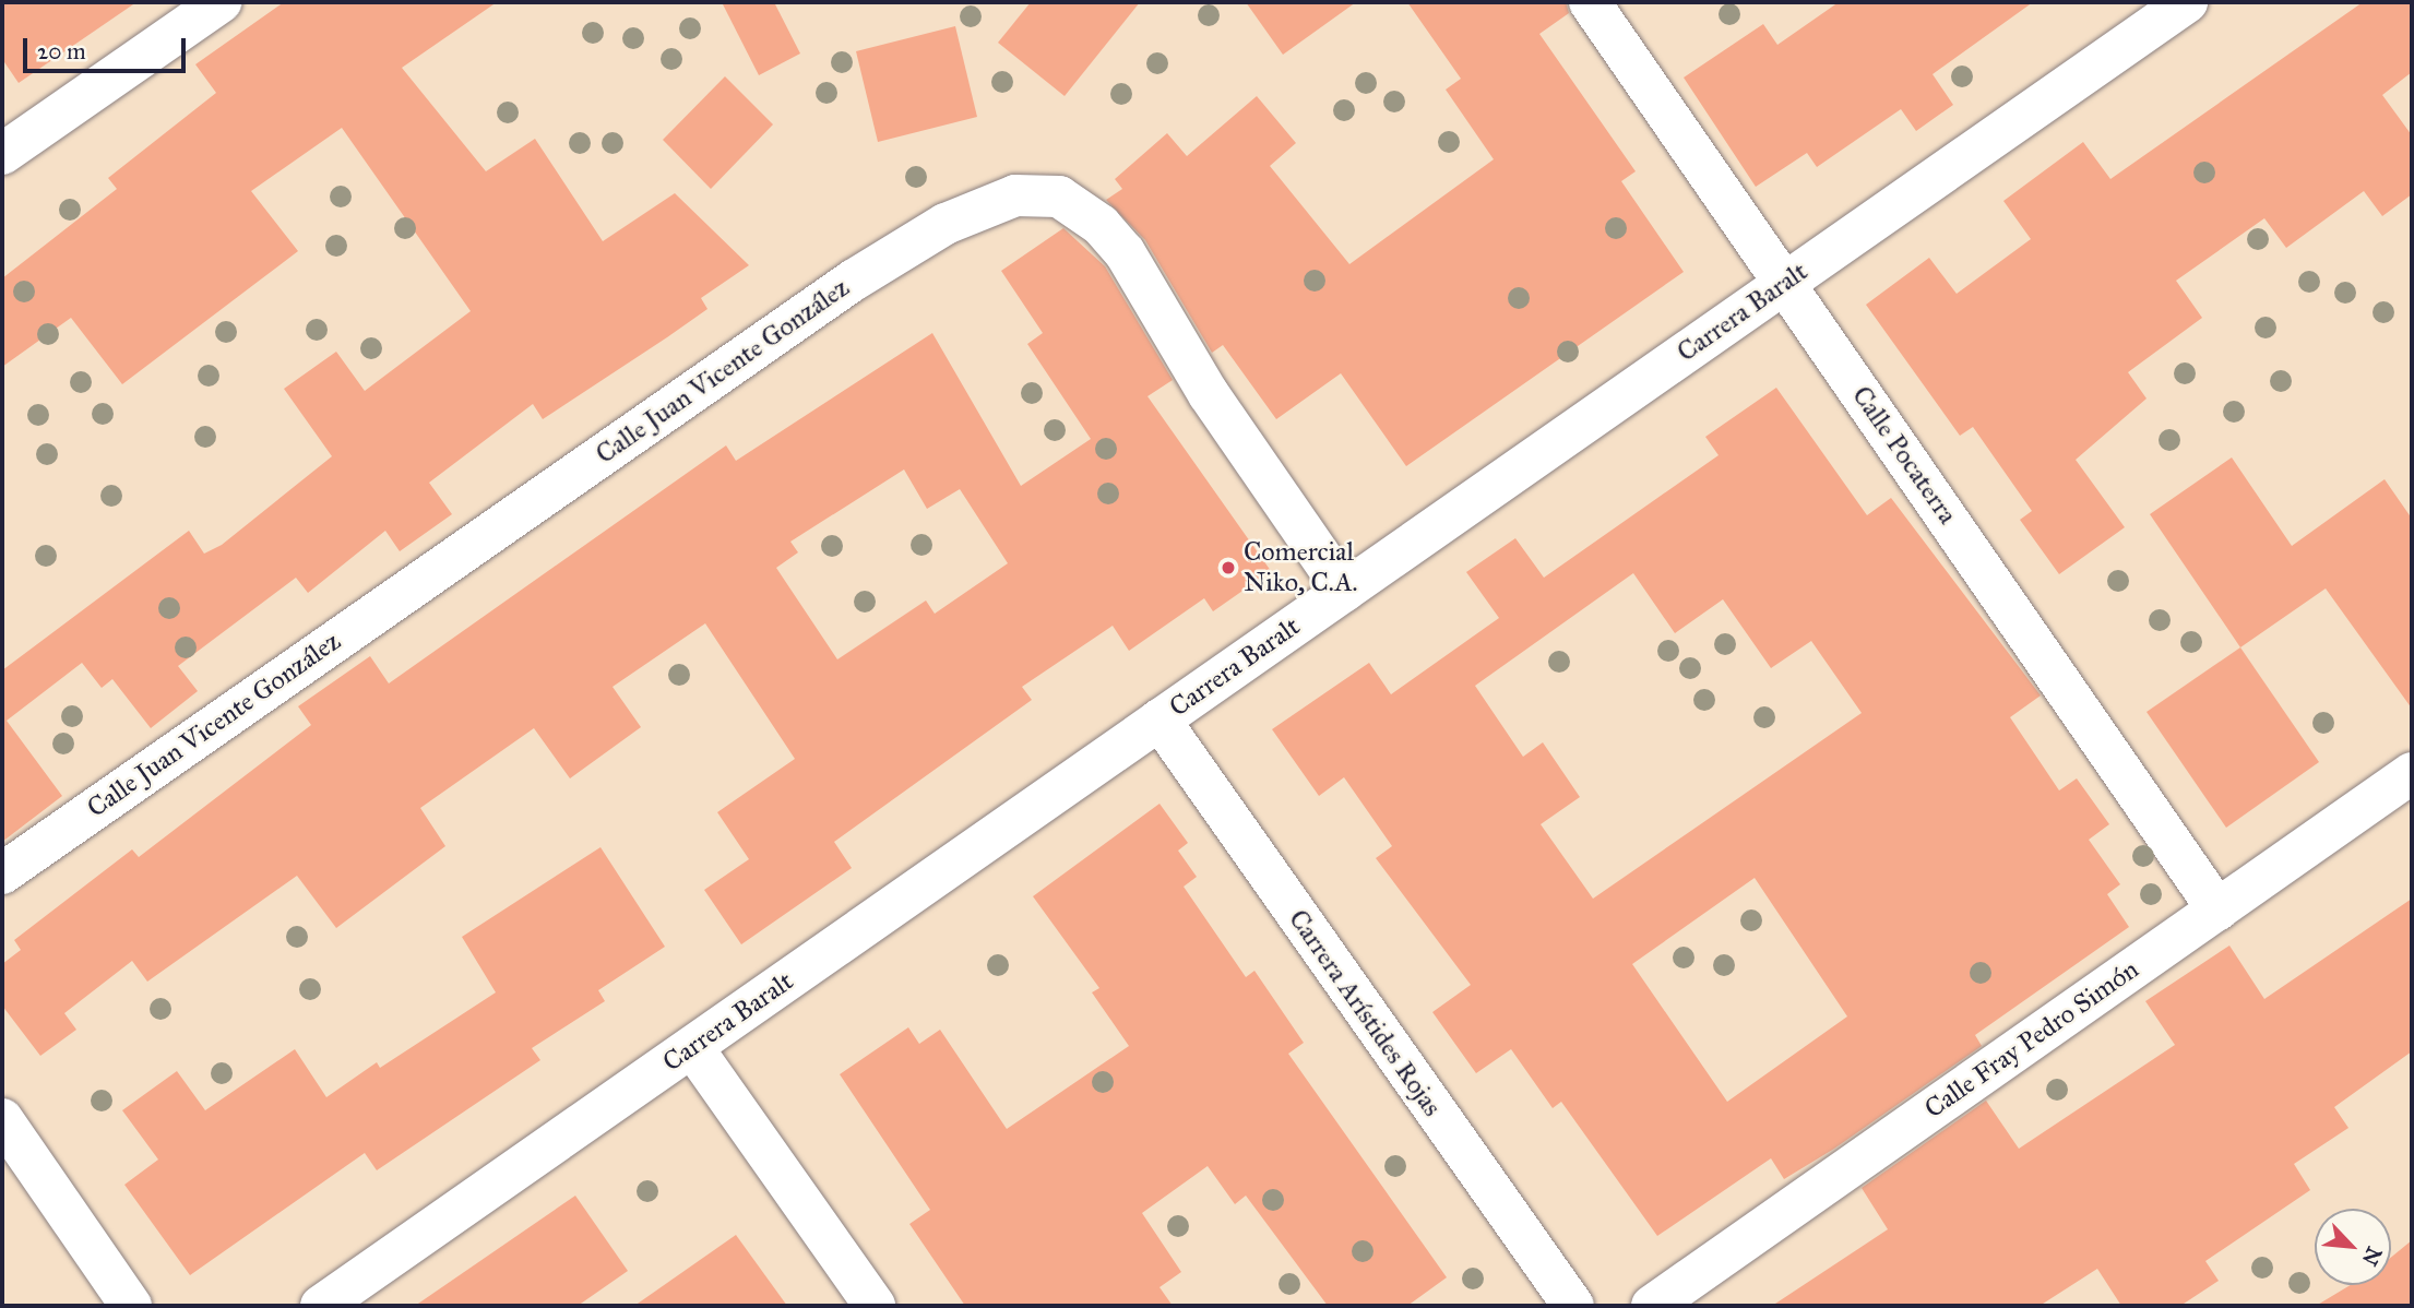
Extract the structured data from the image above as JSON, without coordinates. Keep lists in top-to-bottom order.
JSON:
{
  "streets": {
    "street": [
      "Carrera Baralt",
      "Calle Juan Vicente González",
      "Calle Pocaterra",
      "Carrera Arístides Rojas",
      "Calle Fray Pedro Simón"
    ]
  },
  "crossings": [
    ["Carrera Baralt", "Calle Juan Vicente González"],
    ["Carrera Baralt", "Calle Pocaterra"],
    ["Carrera Baralt", "Carrera Arístides Rojas"],
    ["Calle Pocaterra", "Calle Fray Pedro Simón"]
  ],
  "places": ["Comercial Niko, C.A."],
  "scale_bar": "20 m",
  "north": "bottom right"
}
